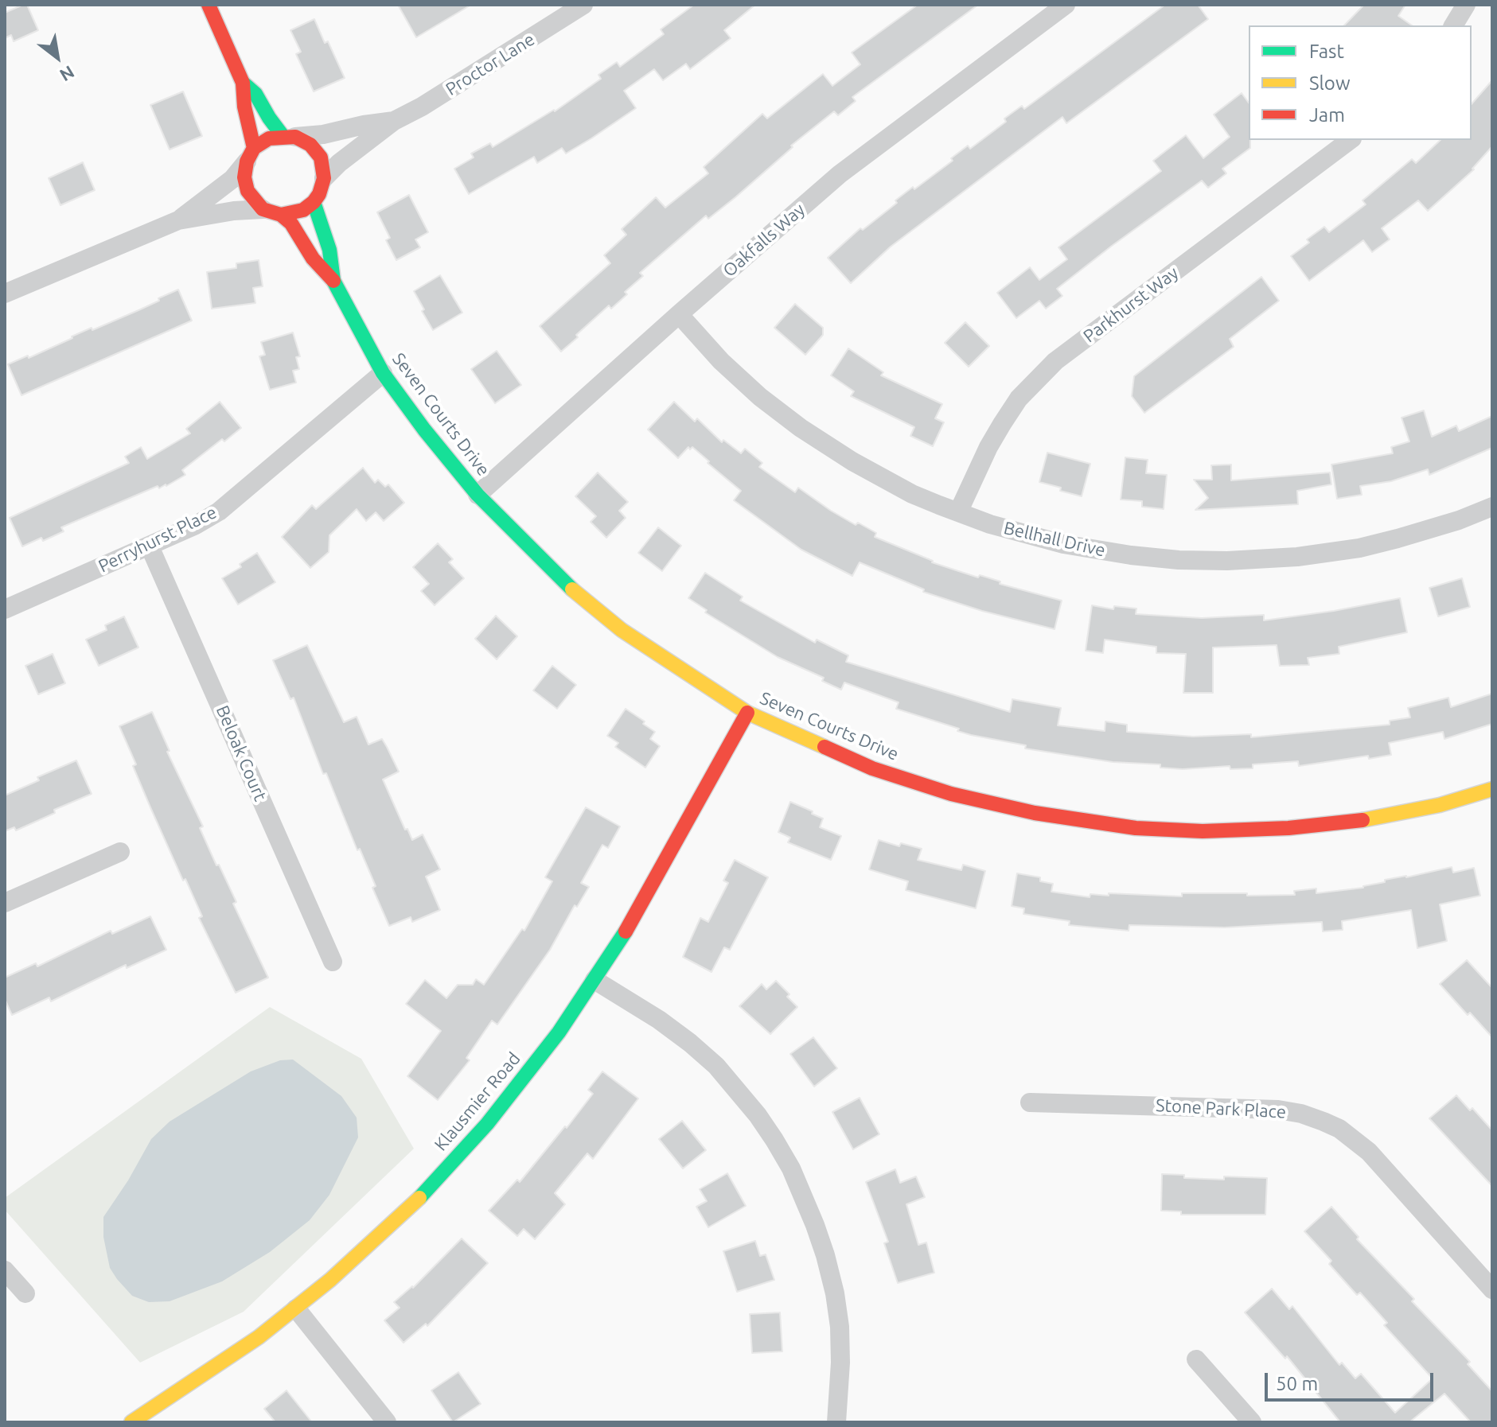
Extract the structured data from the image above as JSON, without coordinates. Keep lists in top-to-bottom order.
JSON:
{
  "streets": {
    "street": [
      "Proctor Lane",
      "Oakfalls Way",
      "Parkhurst Way",
      "Seven Courts Drive",
      "Perryhurst Place",
      "Bellhall Drive",
      "Beloak Court",
      "Klausmier Road",
      "Stone Park Place"
    ]
  },
  "crossings": [
    ["Proctor Lane", "Seven Courts Drive"],
    ["Oakfalls Way", "Seven Courts Drive"],
    ["Oakfalls Way", "Bellhall Drive"],
    ["Parkhurst Way", "Bellhall Drive"],
    ["Seven Courts Drive", "Perryhurst Place"],
    ["Seven Courts Drive", "Klausmier Road"],
    ["Perryhurst Place", "Beloak Court"]
  ],
  "legend": ["Fast", "Slow", "Jam"],
  "scale_bar": "50 m",
  "north": "bottom right"
}
